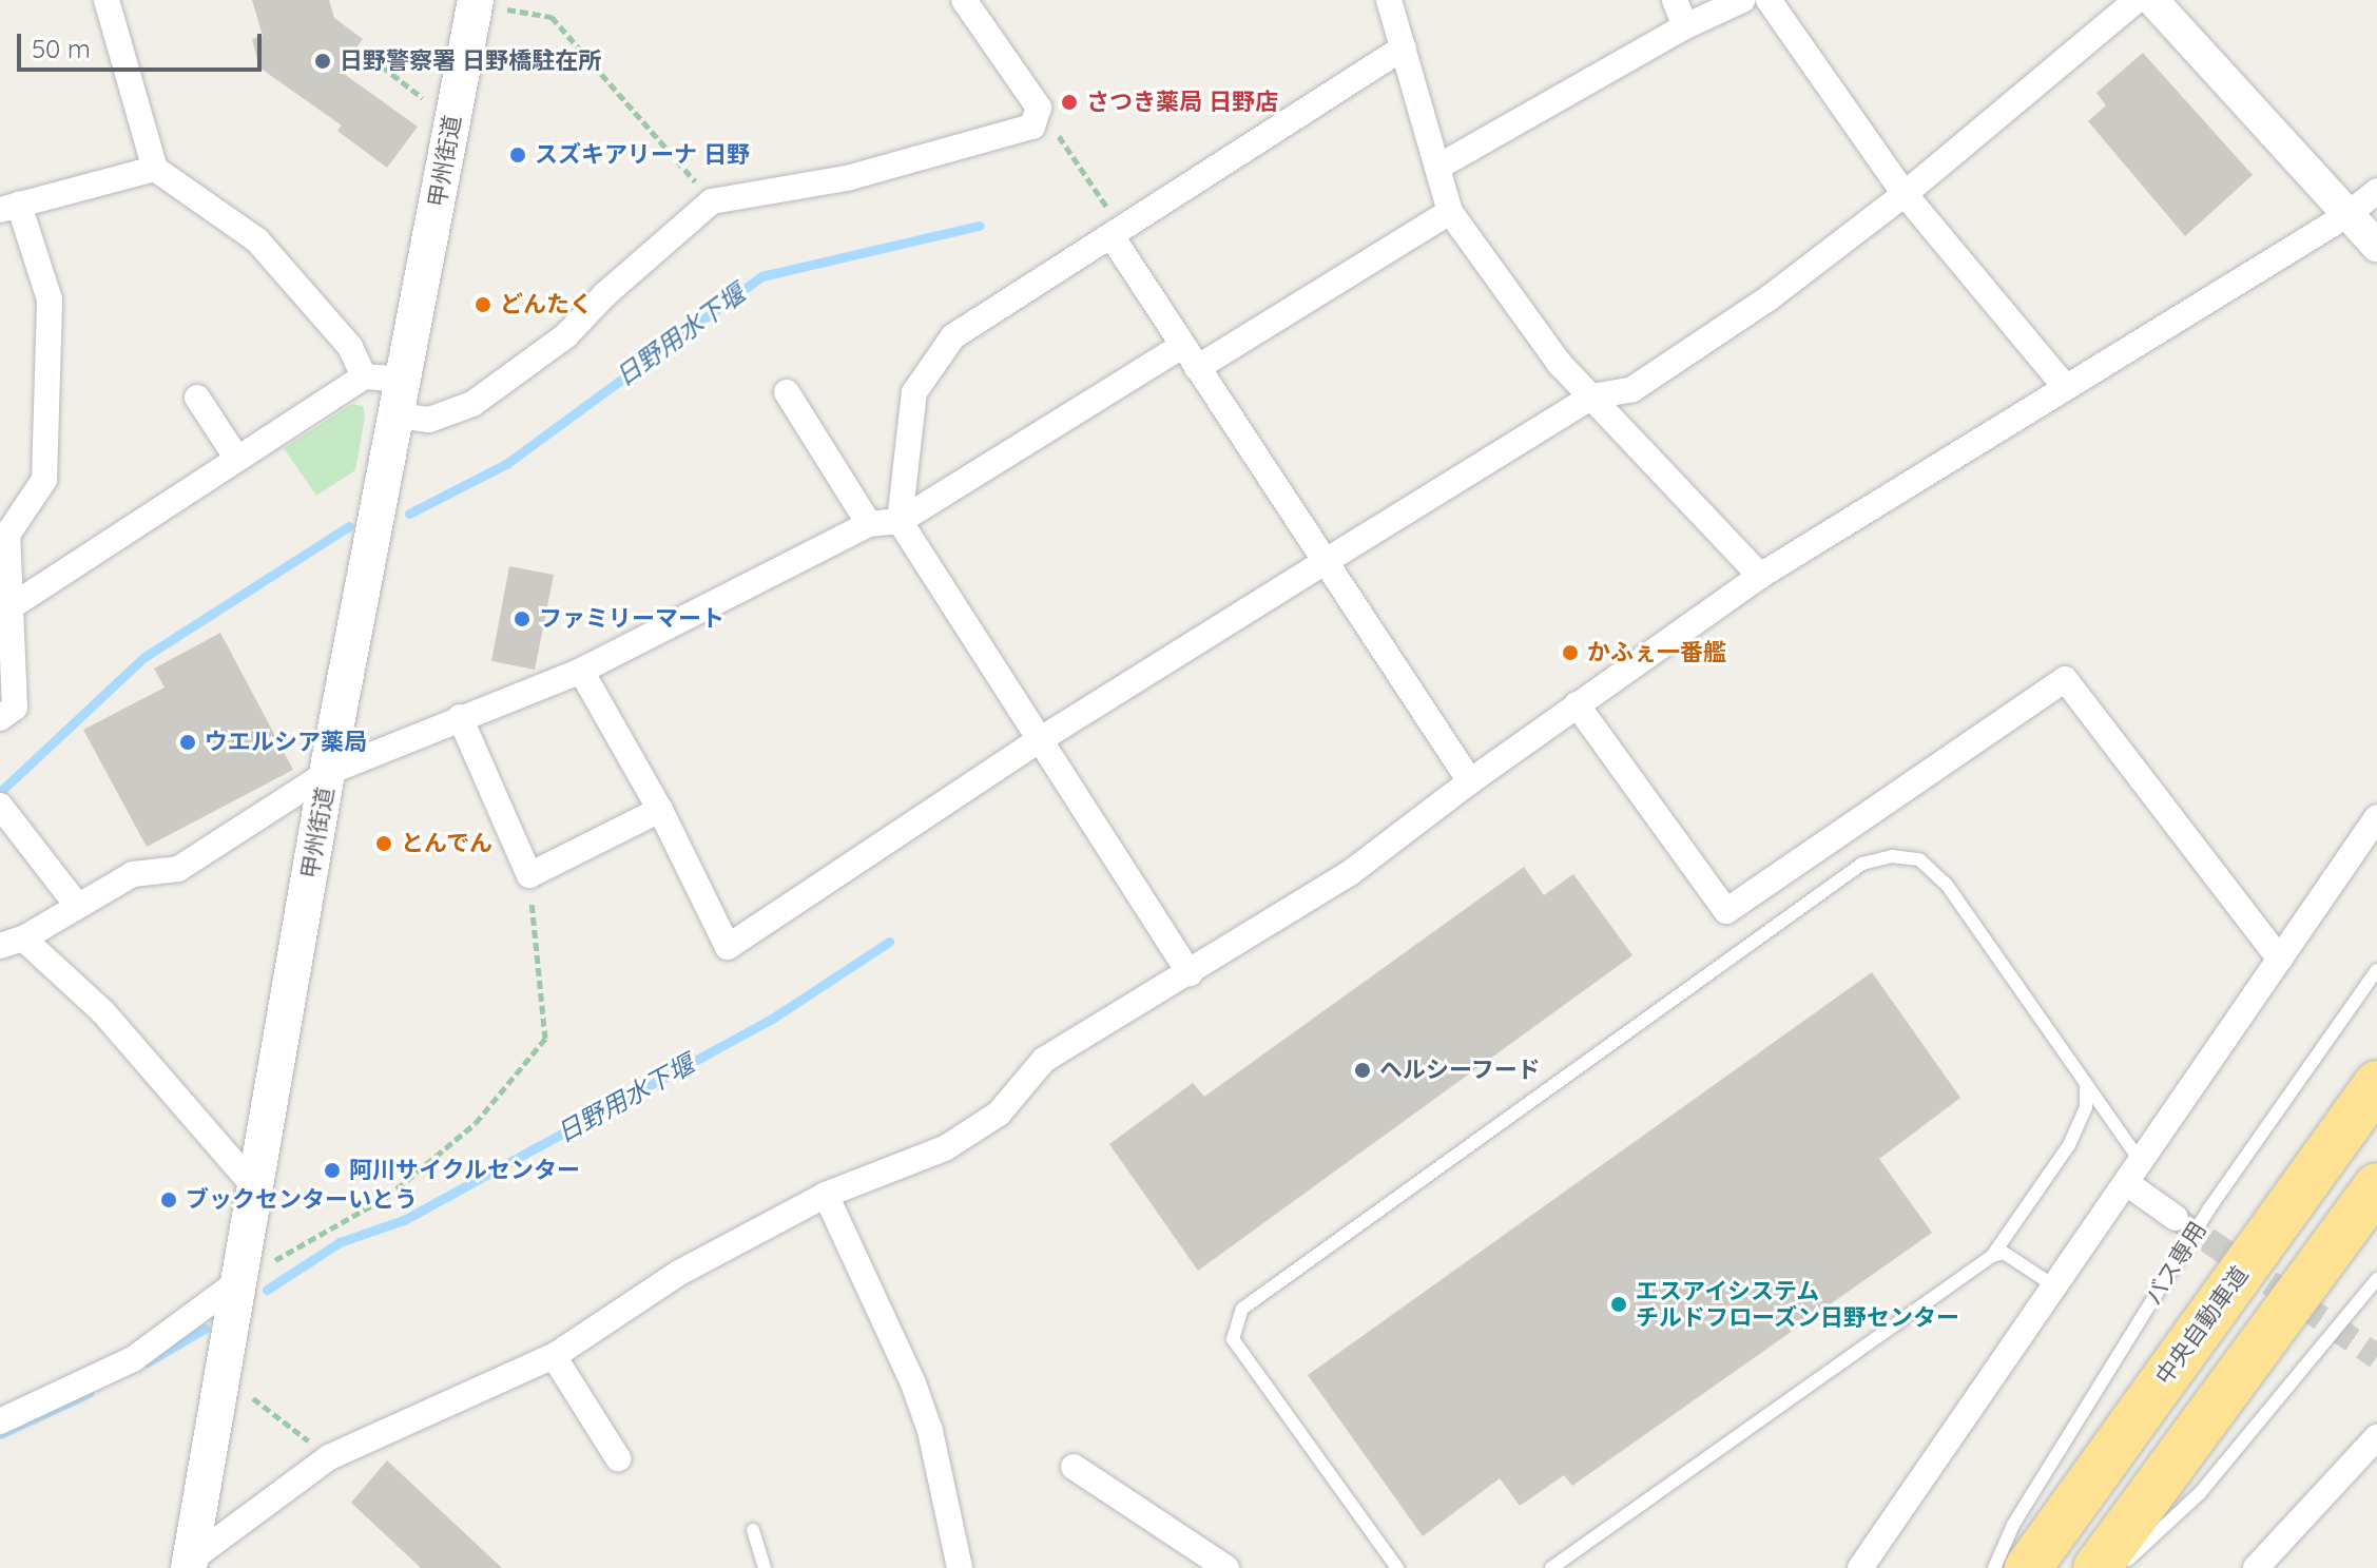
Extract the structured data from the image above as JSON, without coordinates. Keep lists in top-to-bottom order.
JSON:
{
  "streets": {
    "highway": ["中央自動車道"],
    "main road": ["甲州街道"],
    "lane": ["バス専用"]
  },
  "water": ["日野用水下堰"],
  "places": [
    "日野警察署 日野橋駐在所",
    "さつき薬局 日野店",
    "スズキアリーナ 日野",
    "どんたく",
    "ファミリーマート",
    "かふぇ一番艦",
    "ウエルシア薬局",
    "とんでん",
    "ヘルシーフード",
    "阿川サイクルセンター",
    "ブックセンターいとう",
    "エスアイシステム チルドフローズン日野センター"
  ],
  "scale_bar": "50 m"
}
